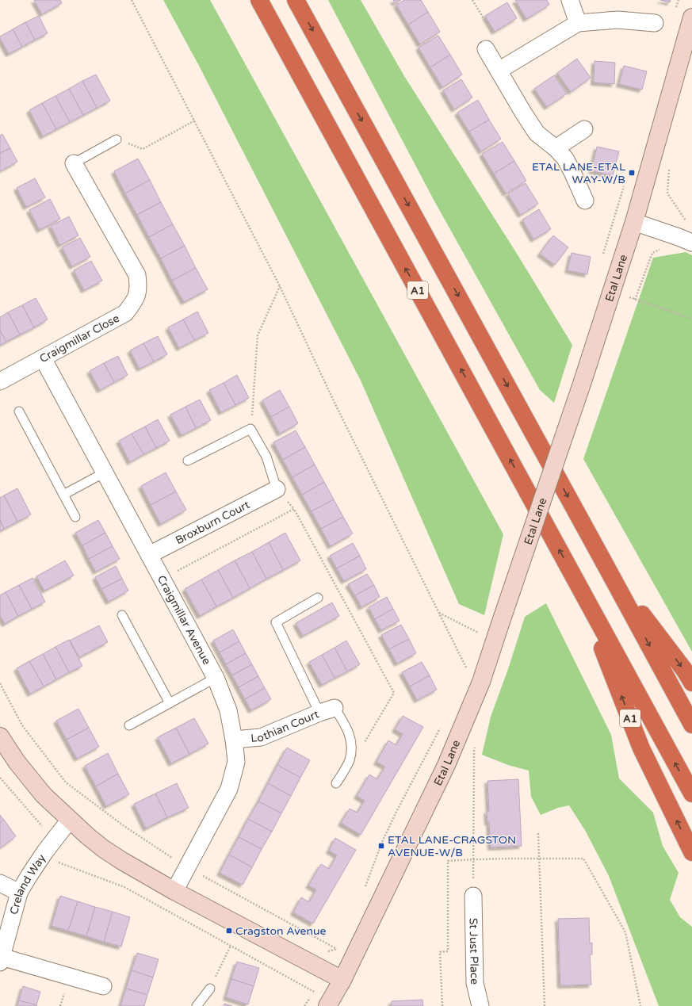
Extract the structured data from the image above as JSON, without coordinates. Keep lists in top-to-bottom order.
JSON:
{
  "streets": {
    "highway": ["A1"],
    "street": [
      "Etal Lane",
      "Craigmillar Close",
      "Broxburn Court",
      "Craigmillar Avenue",
      "Lothian Court",
      "Creland Way",
      "St Just Place"
    ]
  },
  "crossings": [
    ["Craigmillar Close", "Craigmillar Avenue"],
    ["Broxburn Court", "Craigmillar Avenue"],
    ["Craigmillar Avenue", "Lothian Court"]
  ],
  "places": {
    "transit": ["ETAL LANE-ETAL WAY-W/B", "ETAL LANE-CRAGSTON AVENUE-W/B", "Cragston Avenue"]
  }
}
